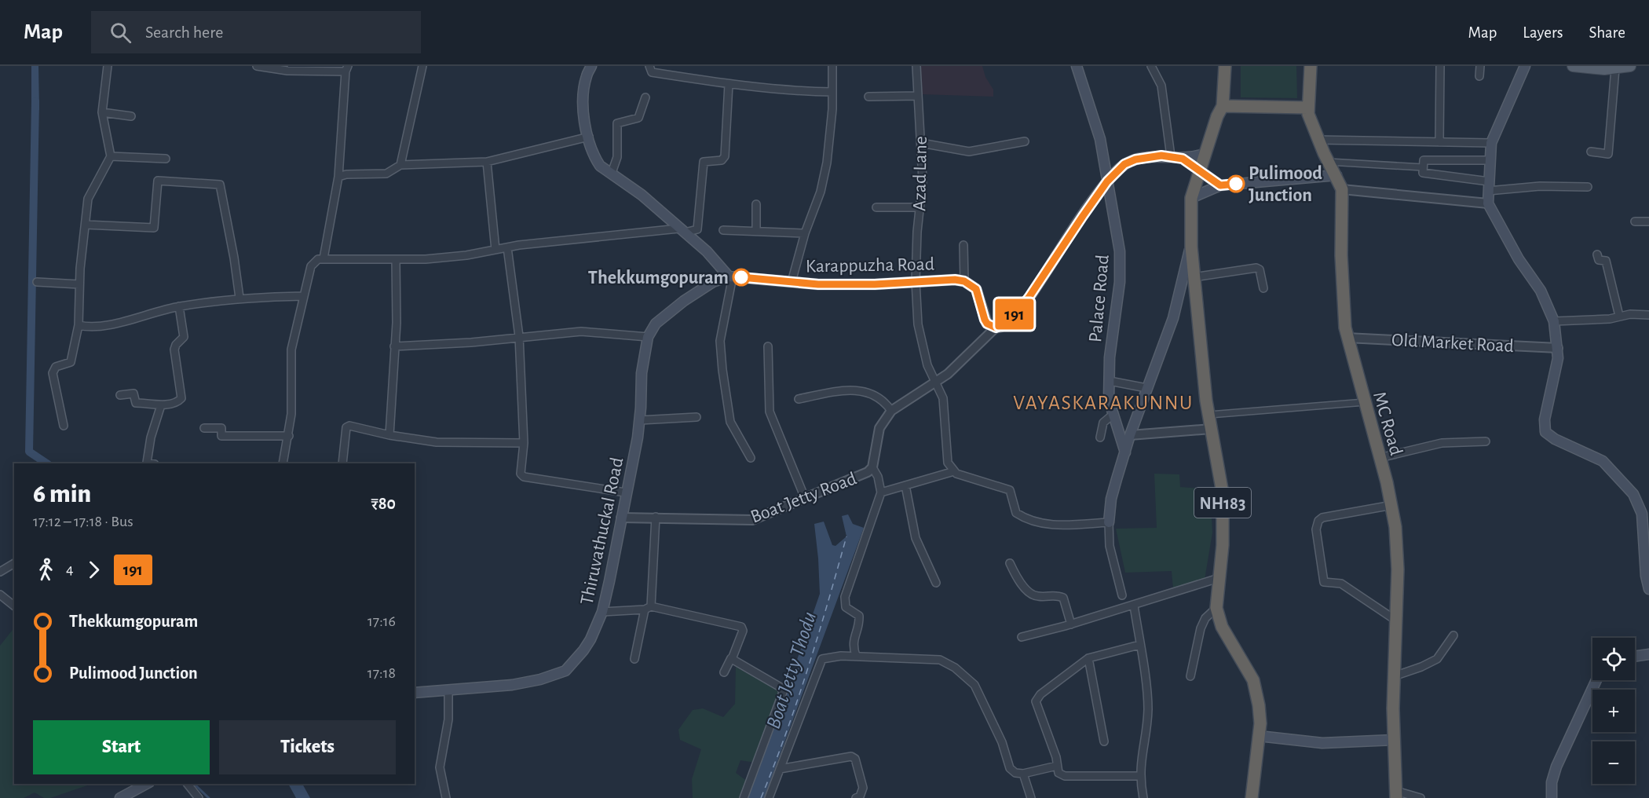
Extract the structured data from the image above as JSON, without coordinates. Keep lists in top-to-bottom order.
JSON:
{
  "streets": {
    "highway": ["MC Road", "NH183"],
    "main road": ["Karappuzha Road", "Palace Road", "Thiruvathuckal Road"],
    "street": ["Azad Lane", "Old Market Road", "Boat Jetty Road"]
  },
  "crossings": [
    ["Azad Lane", "Karappuzha Road"],
    ["Azad Lane", "Boat Jetty Road"],
    ["Karappuzha Road", "Thiruvathuckal Road"],
    ["Old Market Road", "MC Road"],
    ["Boat Jetty Road", "Thiruvathuckal Road"]
  ],
  "districts": ["VAYASKARAKUNNU"],
  "water": ["Boat Jetty Thodu"],
  "places": ["Pulimood Junction", "Thekkumgopuram"],
  "lines": ["bus line 191"],
  "page": {
    "header": "Map",
    "search": "Search here",
    "nav": ["Map", "Layers", "Share"],
    "on_map": "191",
    "heading": ["6 min", "17:12 – 17:18 · Bus", "₹80"],
    "legs": ["4", "191"],
    "list": [
      {
        "name": "Thekkumgopuram",
        "value": "17:16"
      },
      {
        "name": "Pulimood Junction",
        "value": "17:18"
      }
    ],
    "map_buttons": ["+", "−"],
    "buttons": ["Start", "Tickets"]
  }
}
